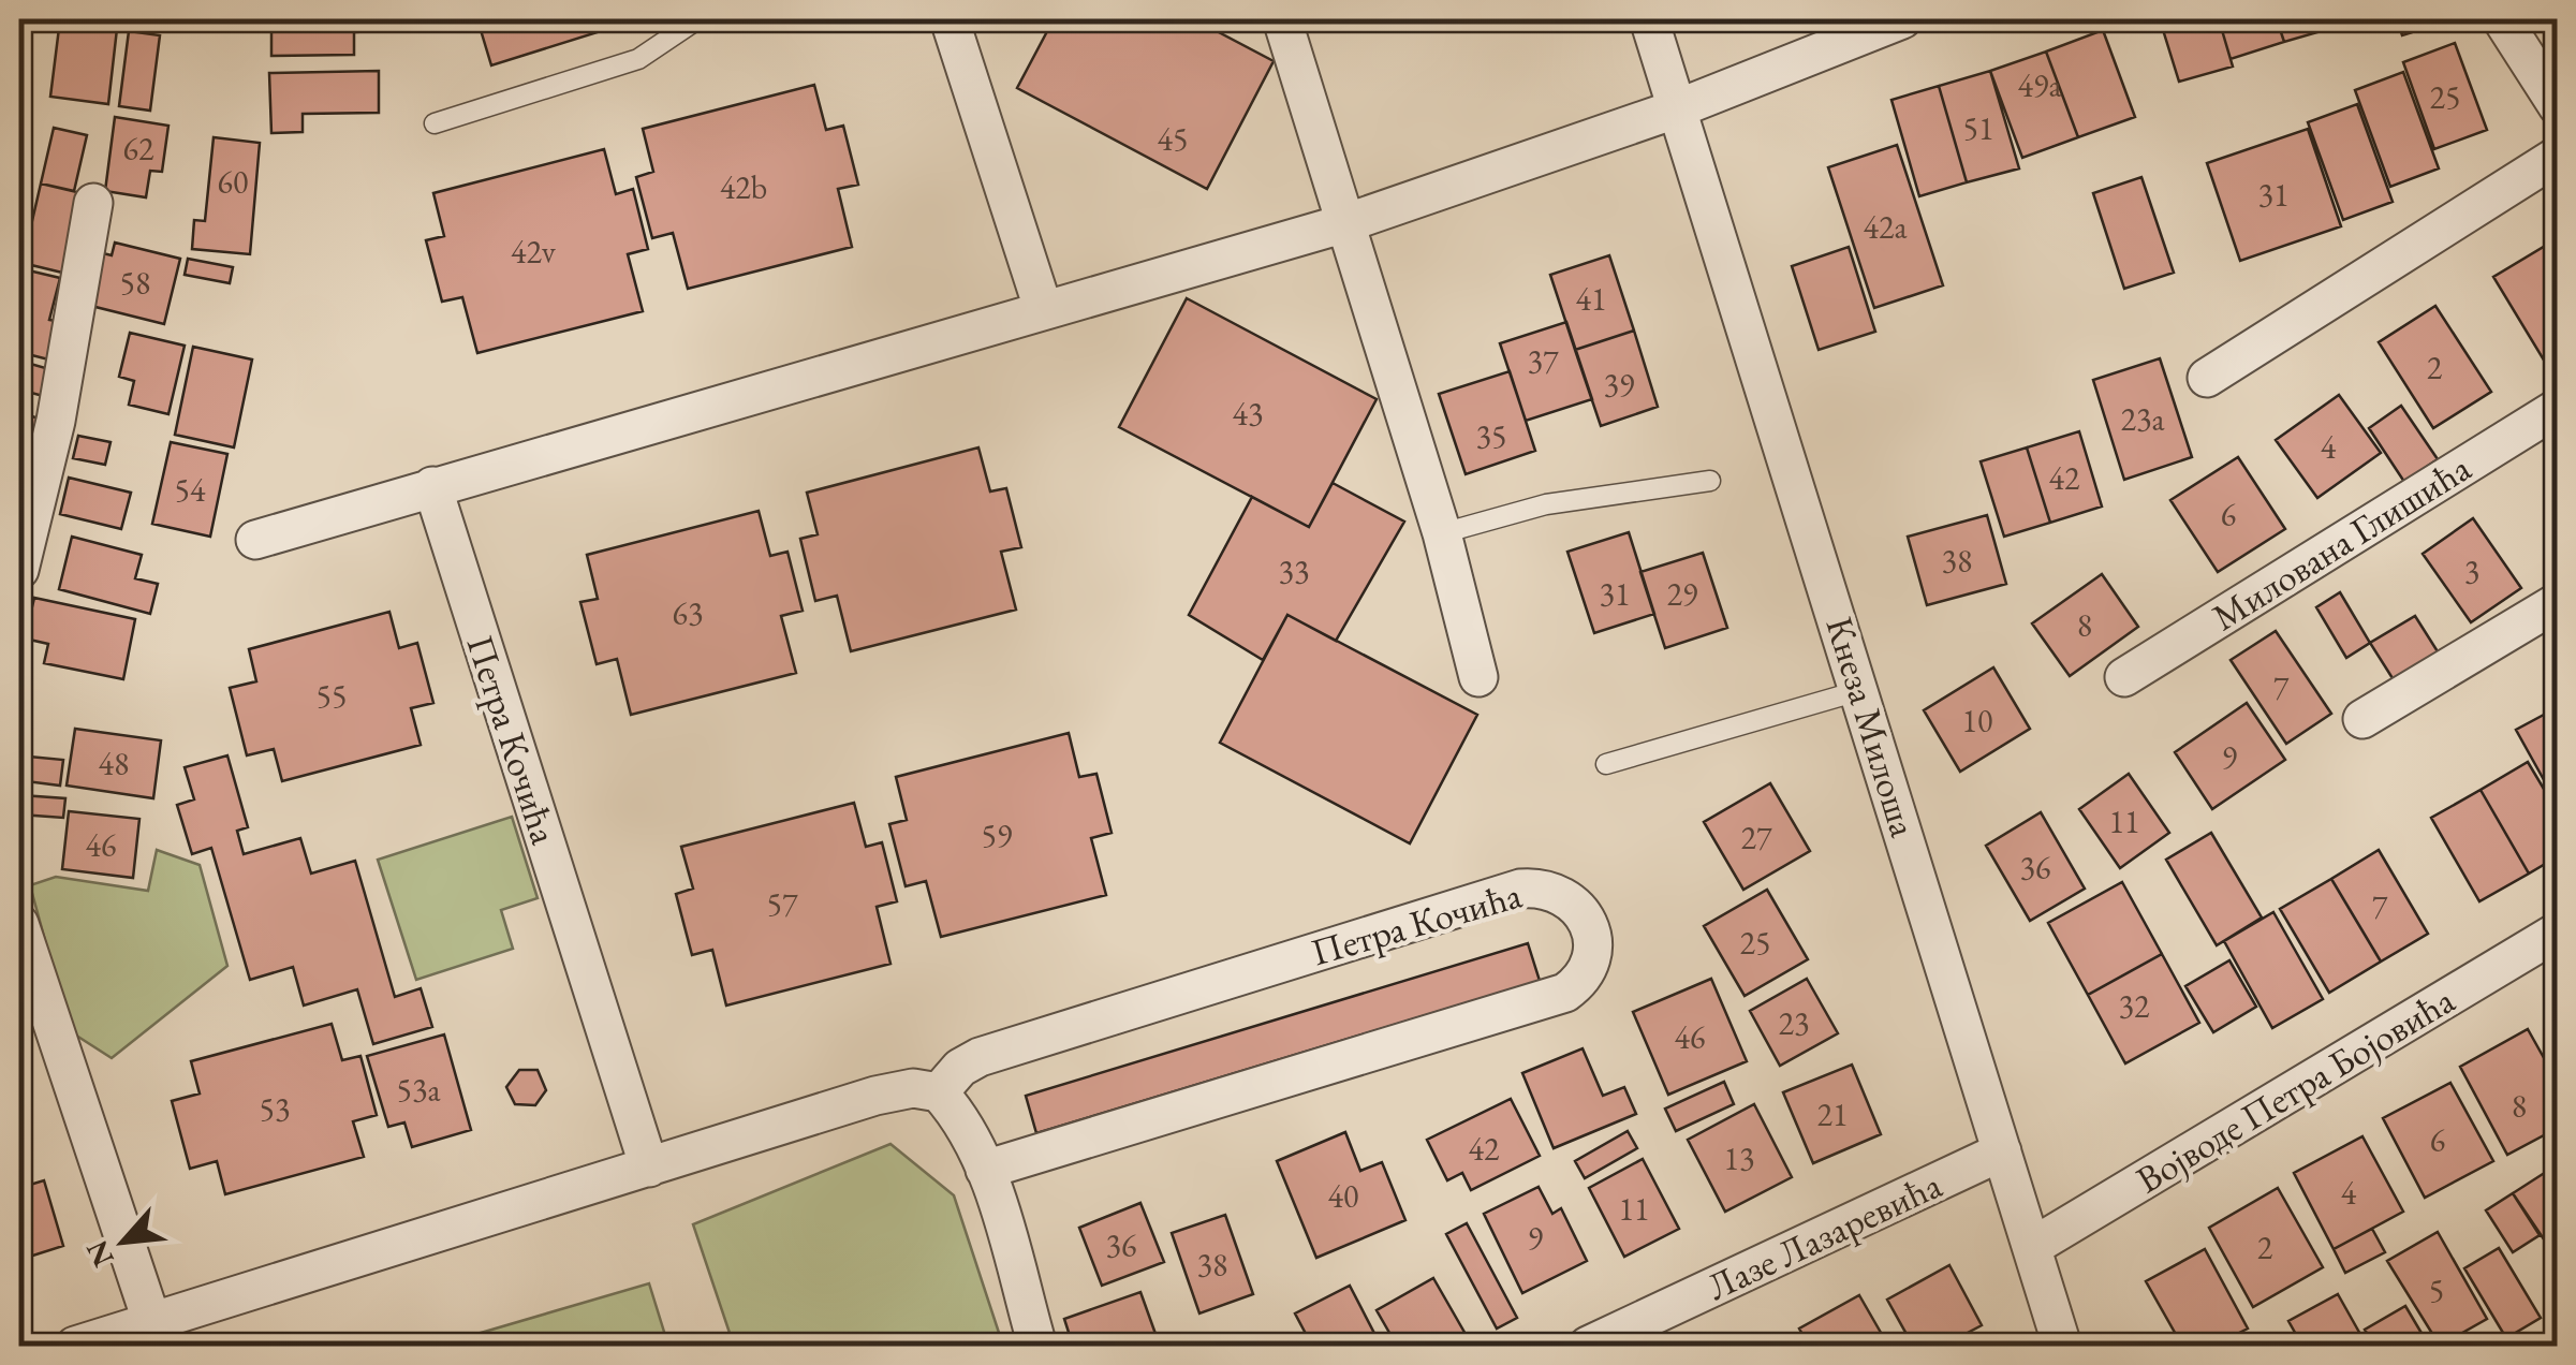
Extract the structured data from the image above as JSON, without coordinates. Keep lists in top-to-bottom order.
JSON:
{
  "streets": {
    "street": [
      "Милована Глишића",
      "Кнеза Милоша",
      "Петра Кочића",
      "Војводе Петра Бојовића",
      "Лазе Лазаревића"
    ]
  },
  "crossings": [
    ["Кнеза Милоша", "Војводе Петра Бојовића"],
    ["Кнеза Милоша", "Лазе Лазаревића"]
  ],
  "house_numbers": [
    "49a",
    "25",
    "51",
    "45",
    "62",
    "60",
    "42b",
    "31",
    "42a",
    "42v",
    "58",
    "41",
    "37",
    "2",
    "39",
    "43",
    "23a",
    "35",
    "4",
    "42",
    "54",
    "6",
    "38",
    "33",
    "3",
    "31",
    "29",
    "63",
    "8",
    "7",
    "55",
    "10",
    "9",
    "48",
    "11",
    "59",
    "27",
    "46",
    "36",
    "57",
    "7",
    "25",
    "32",
    "23",
    "46",
    "53a",
    "8",
    "53",
    "21",
    "6",
    "42",
    "13",
    "4",
    "40",
    "11",
    "9",
    "36",
    "2",
    "38",
    "5"
  ],
  "north": "bottom left"
}
